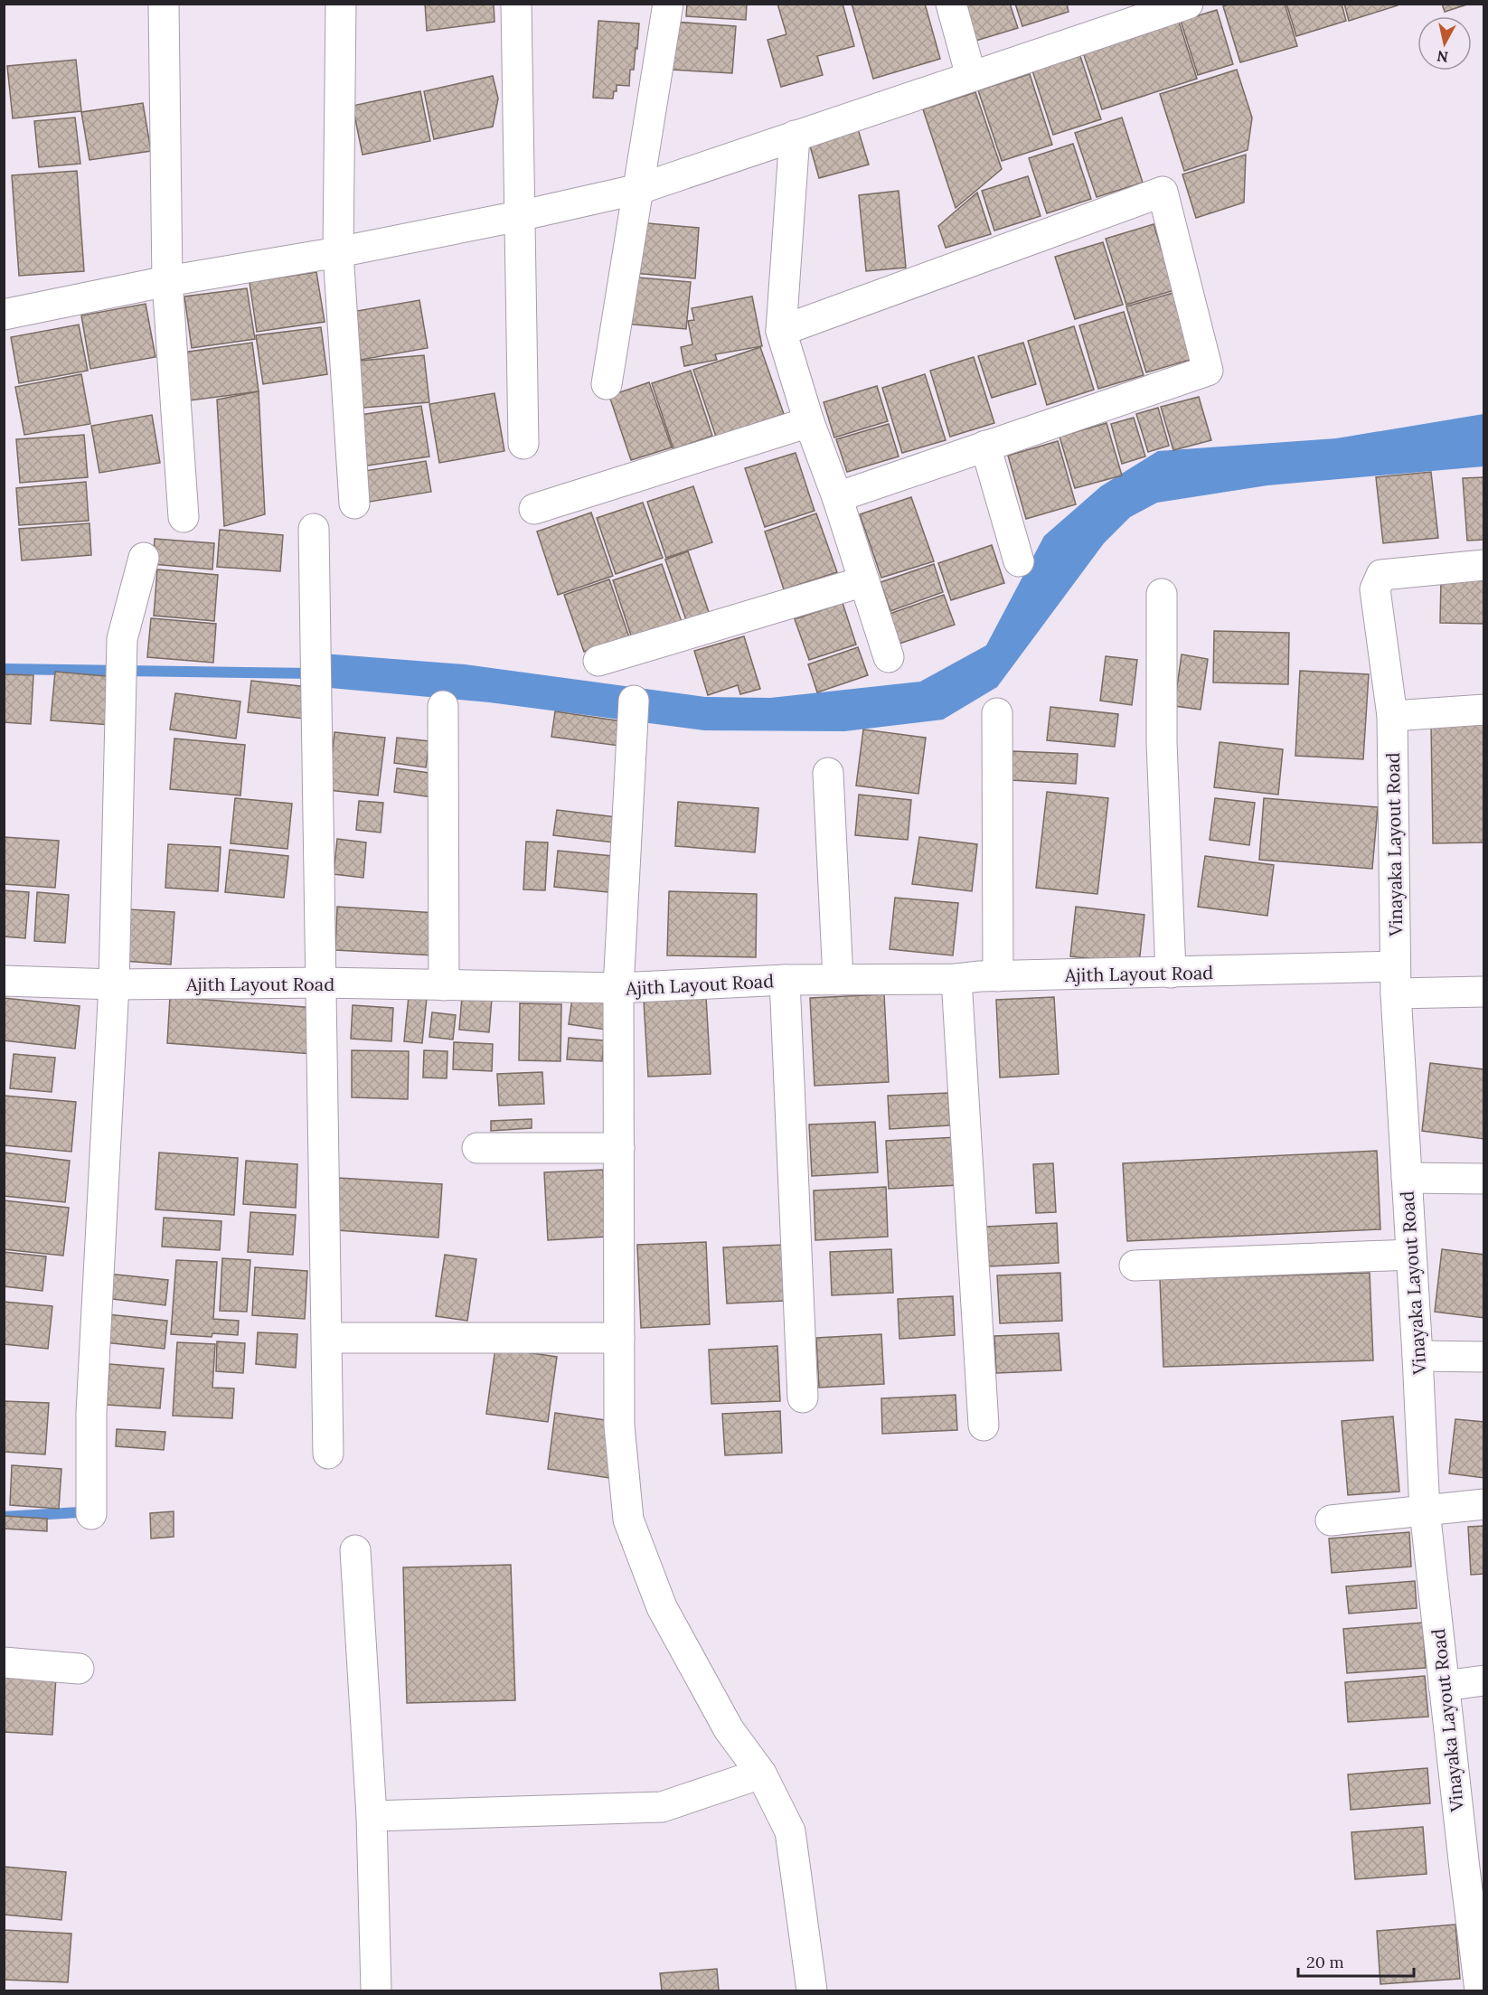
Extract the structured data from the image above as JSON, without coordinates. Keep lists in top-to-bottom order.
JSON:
{
  "streets": {
    "street": ["Vinayaka Layout Road", "Ajith Layout Road"]
  },
  "crossings": [
    ["Vinayaka Layout Road", "Ajith Layout Road"]
  ],
  "scale_bar": "20 m",
  "north": "bottom"
}
